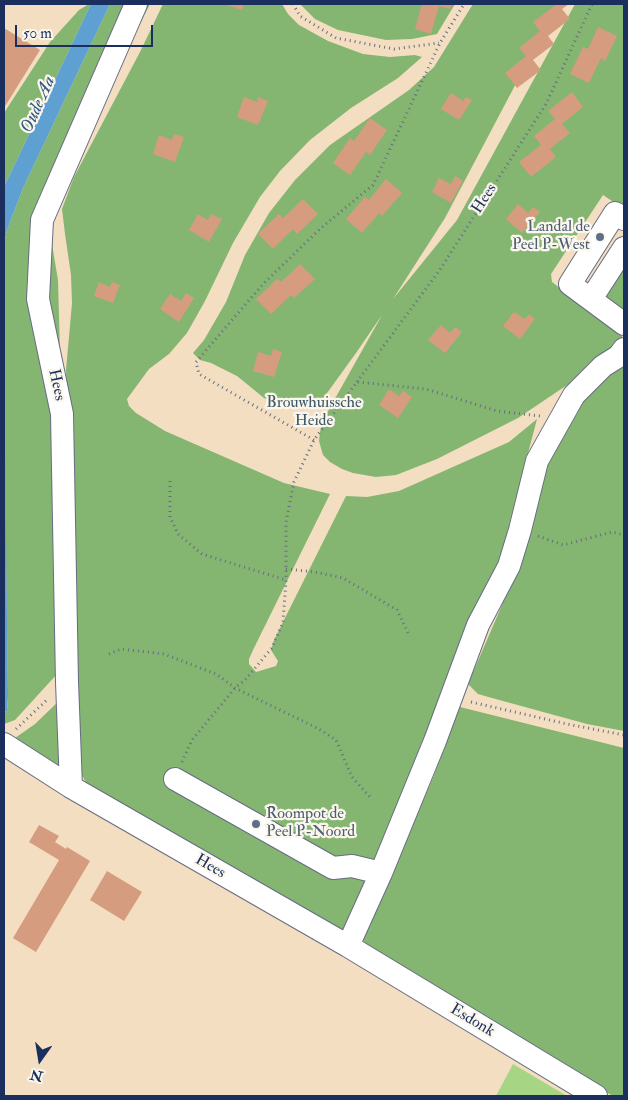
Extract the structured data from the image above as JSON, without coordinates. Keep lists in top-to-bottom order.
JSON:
{
  "streets": {
    "street": ["Hees", "Esdonk"]
  },
  "crossings": [
    ["Hees", "Esdonk"]
  ],
  "water": ["Oude Aa"],
  "parks": ["Brouwhuissche Heide"],
  "places": ["Landal de Peel P-West", "Roompot de Peel P-Noord"],
  "scale_bar": "50 m",
  "north": "bottom"
}
